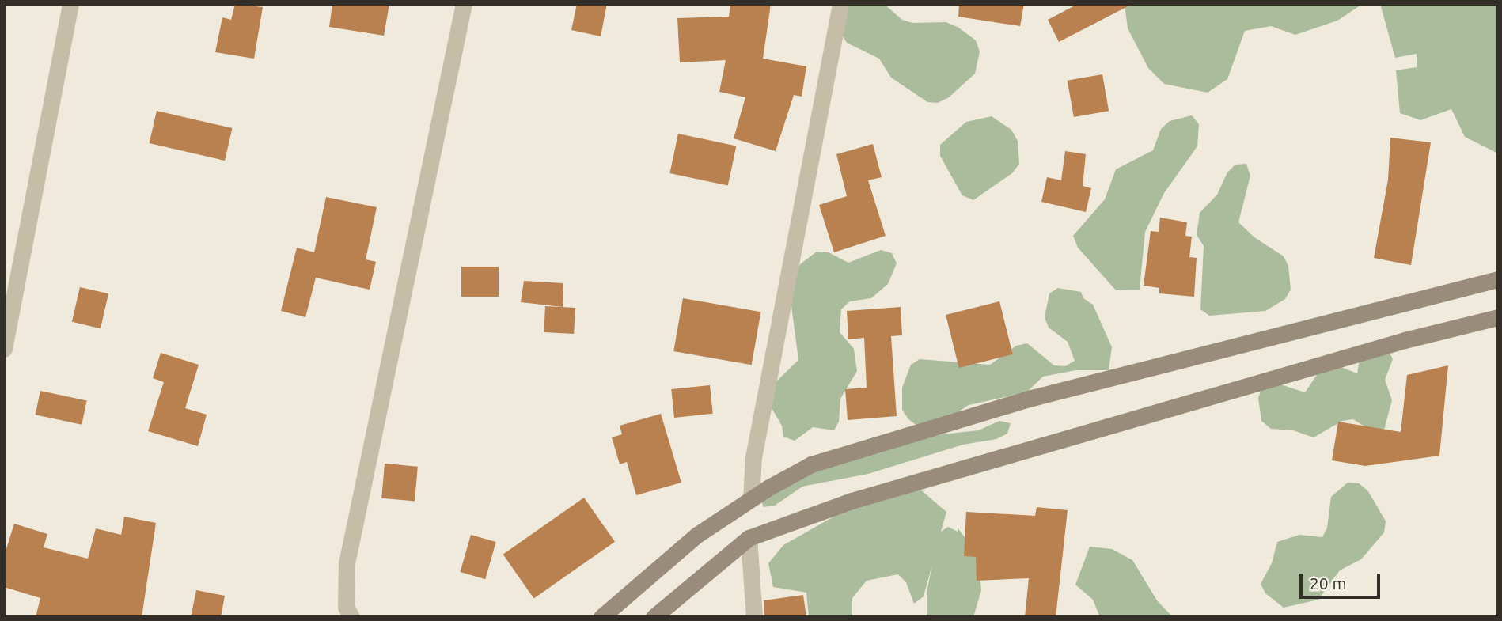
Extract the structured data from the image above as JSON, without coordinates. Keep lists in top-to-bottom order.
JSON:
{
  "scale_bar": "20 m"
}
